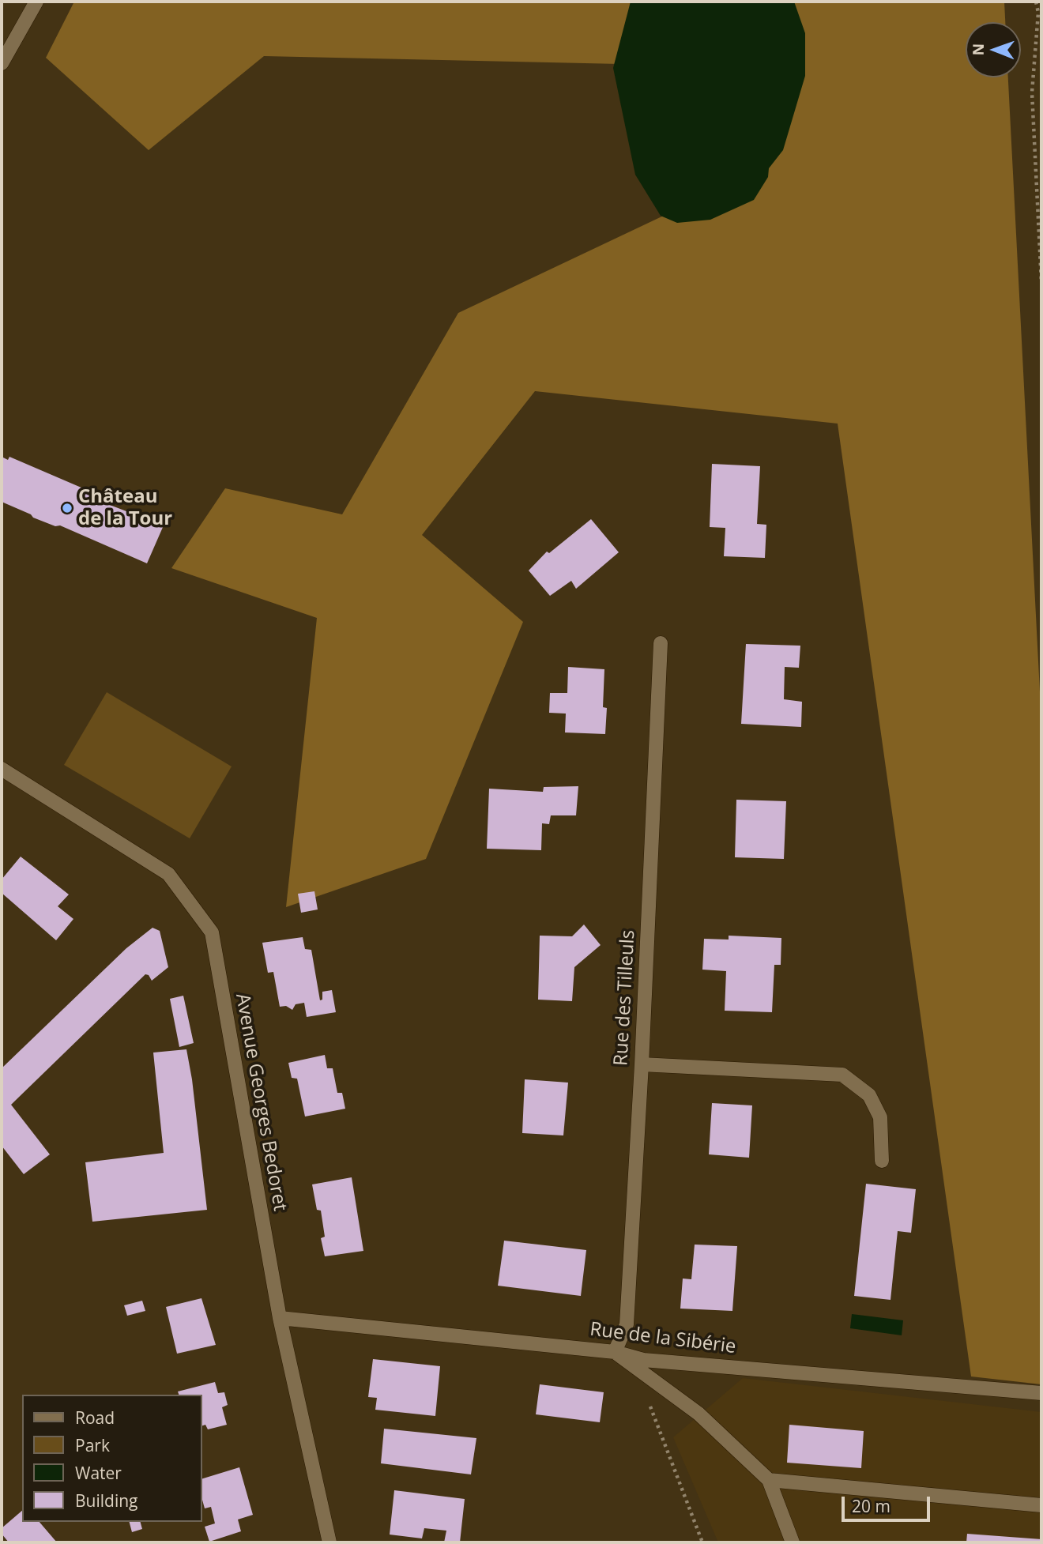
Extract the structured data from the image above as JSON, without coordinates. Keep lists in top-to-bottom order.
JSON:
{
  "streets": {
    "street": ["Rue des Tilleuls", "Avenue Georges Bedoret", "Rue de la Sibérie"]
  },
  "crossings": [
    ["Rue des Tilleuls", "Rue de la Sibérie"],
    ["Avenue Georges Bedoret", "Rue de la Sibérie"]
  ],
  "places": ["Château de la Tour"],
  "legend": [
    "Road",
    "Park",
    "Water",
    "Building"
  ],
  "scale_bar": "20 m",
  "north": "left"
}
